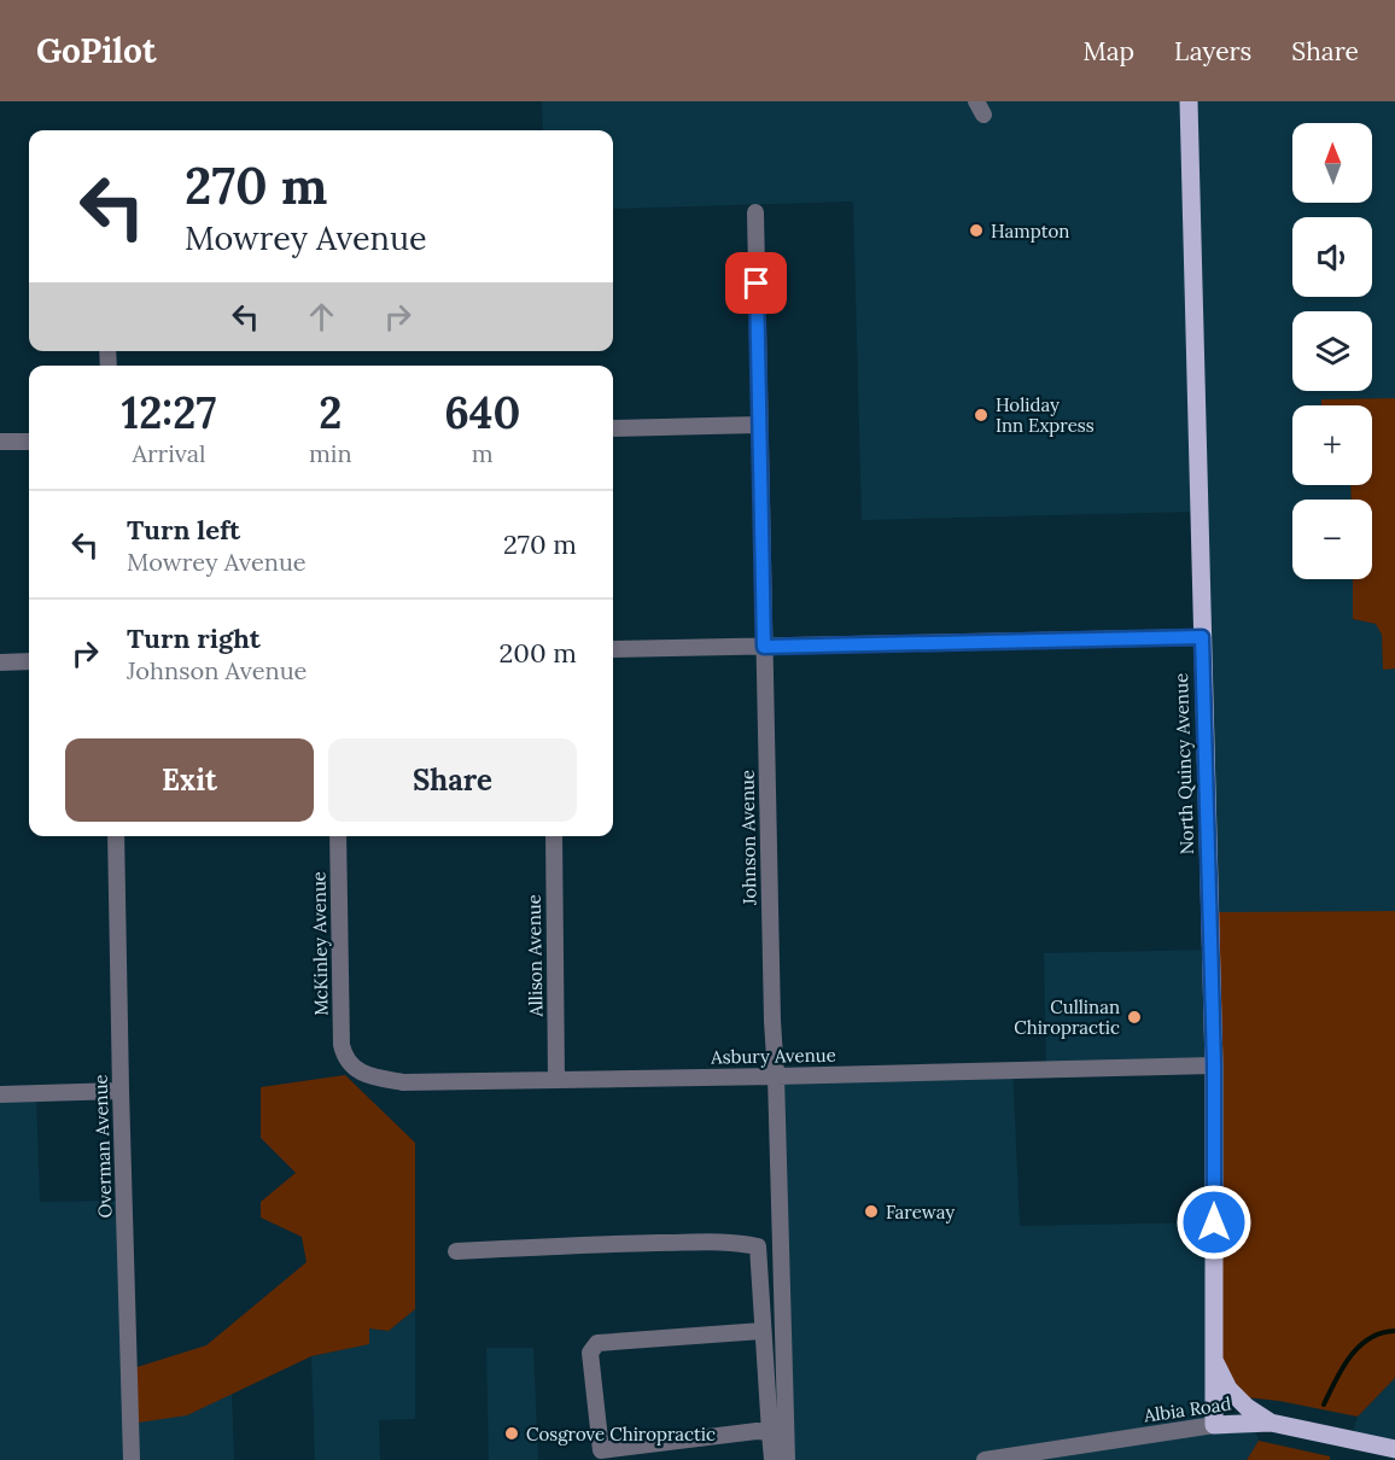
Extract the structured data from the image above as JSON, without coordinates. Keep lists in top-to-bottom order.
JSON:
{
  "streets": {
    "main road": ["North Quincy Avenue", "Albia Road"],
    "street": [
      "Johnson Avenue",
      "McKinley Avenue",
      "Allison Avenue",
      "Asbury Avenue",
      "Overman Avenue"
    ]
  },
  "crossings": [
    ["North Quincy Avenue", "Asbury Avenue"],
    ["North Quincy Avenue", "Albia Road"],
    ["Johnson Avenue", "Asbury Avenue"],
    ["McKinley Avenue", "Asbury Avenue"],
    ["Allison Avenue", "Asbury Avenue"]
  ],
  "places": [
    "Hampton",
    "Holiday Inn Express",
    "Cullinan Chiropractic",
    "Fareway",
    "Cosgrove Chiropractic"
  ],
  "north": "top",
  "page": {
    "header": "GoPilot",
    "nav": ["Map", "Layers", "Share"],
    "map_buttons": ["+", "−"],
    "turn": ["270 m", "Mowrey Avenue"],
    "eta": [
      "12:27",
      "Arrival",
      "2",
      "min",
      "640",
      "m"
    ],
    "list": [
      {
        "name": "Turn left",
        "note": "Mowrey Avenue",
        "value": "270 m"
      },
      {
        "name": "Turn right",
        "note": "Johnson Avenue",
        "value": "200 m"
      }
    ],
    "buttons": ["Exit", "Share"]
  }
}
